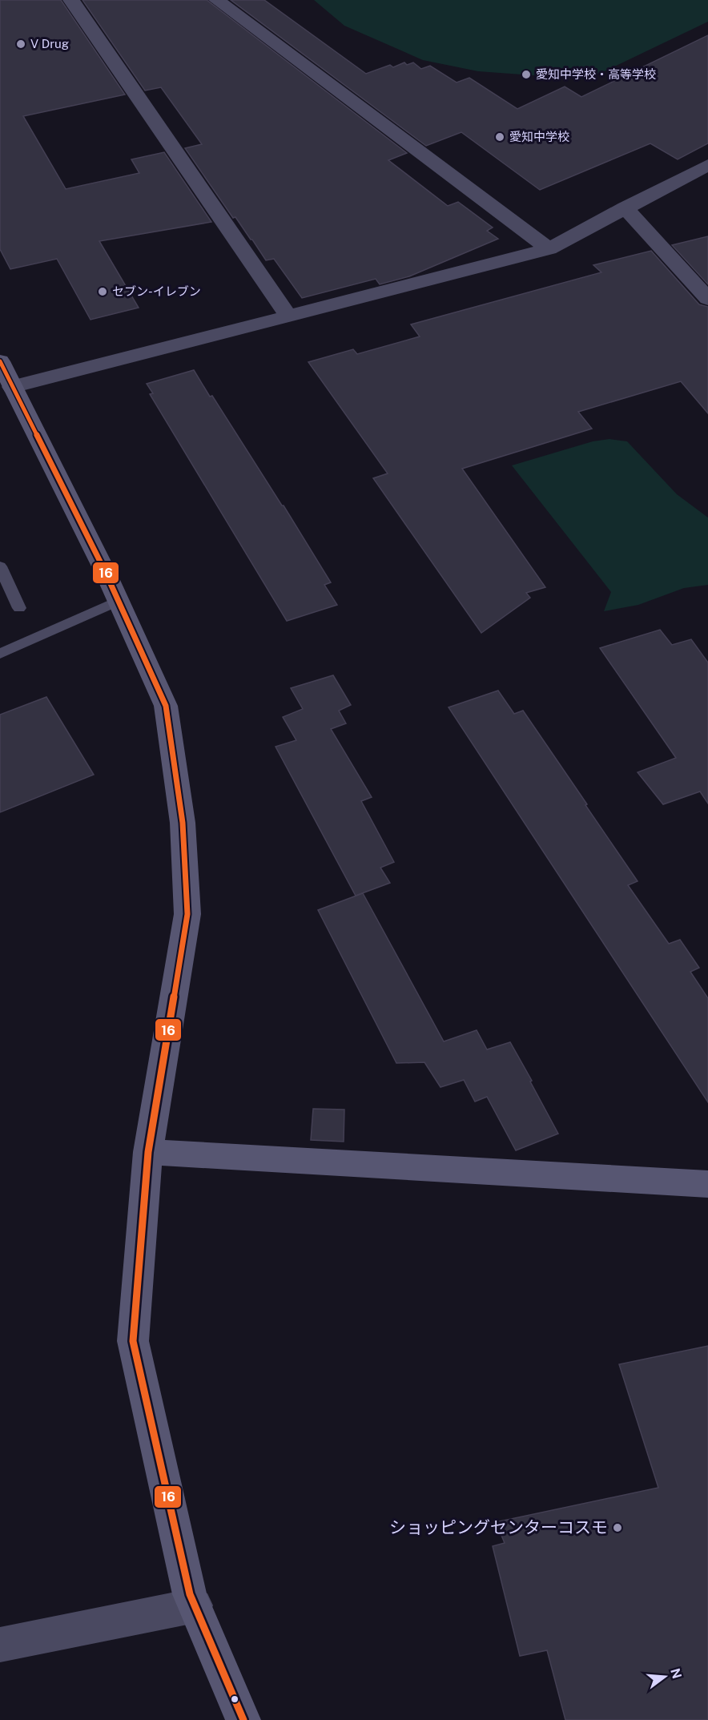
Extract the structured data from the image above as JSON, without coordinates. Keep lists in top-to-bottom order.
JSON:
{
  "places": [
    "V Drug",
    "愛知中学校・高等学校",
    "愛知中学校",
    "セブン-イレブン",
    "ショッピングセンターコスモ"
  ],
  "lines": ["transit line 16"],
  "north": "right"
}
